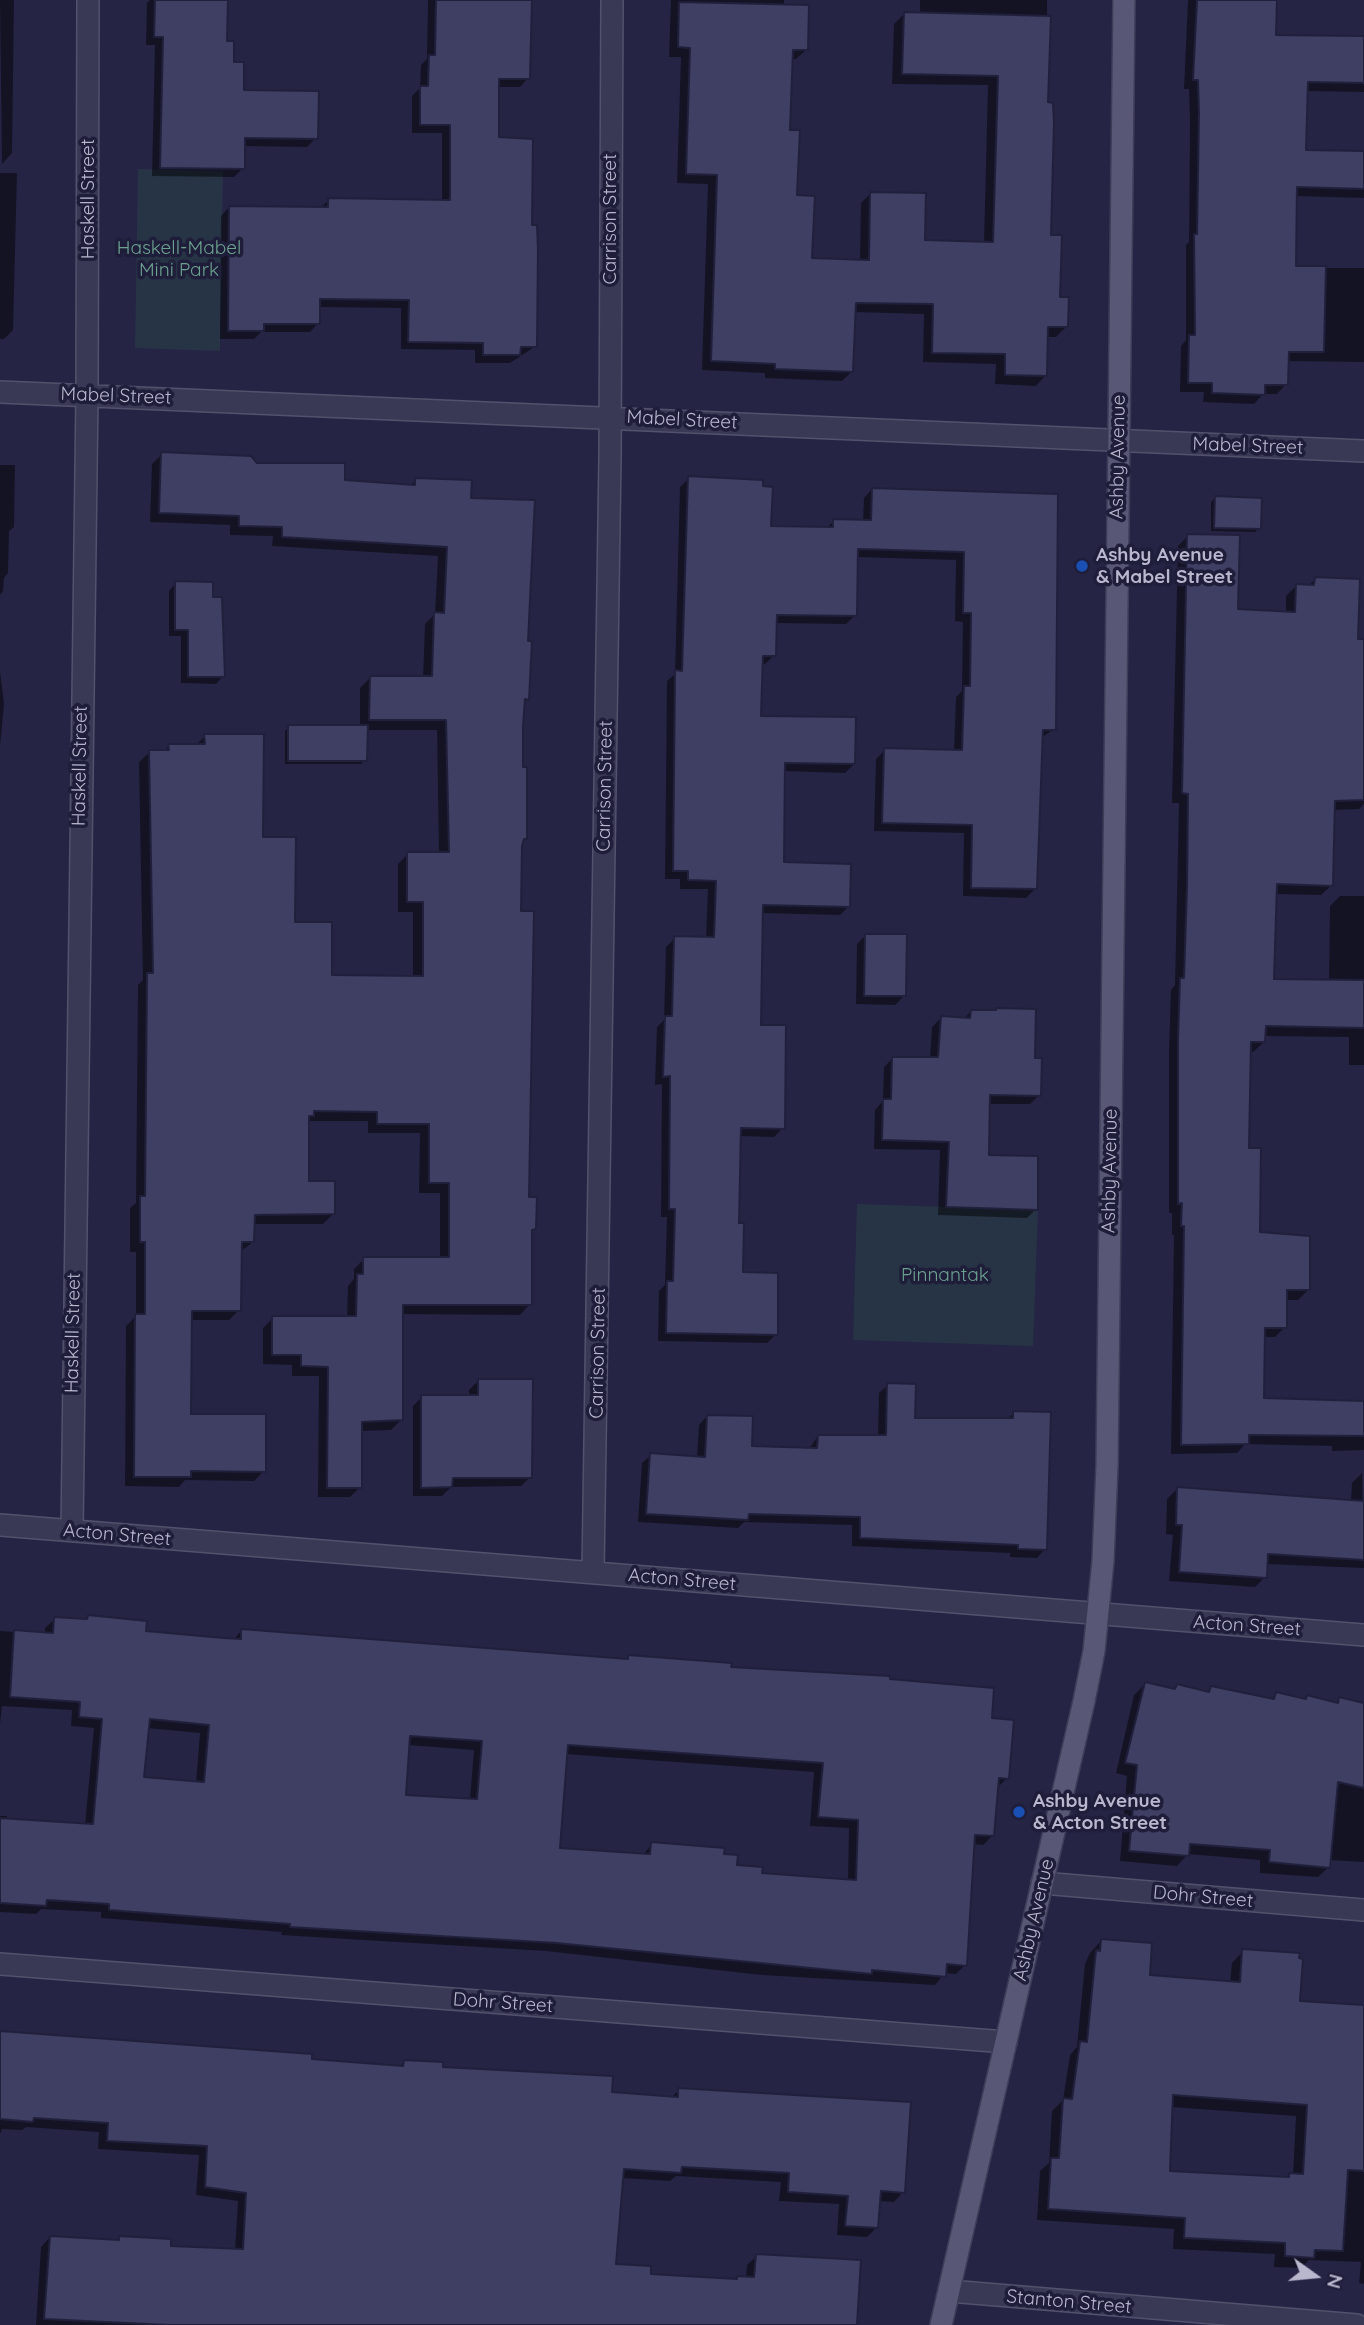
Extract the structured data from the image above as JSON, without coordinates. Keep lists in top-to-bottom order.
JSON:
{
  "streets": {
    "main road": ["Ashby Avenue"],
    "street": [
      "Haskell Street",
      "Carrison Street",
      "Mabel Street",
      "Acton Street",
      "Dohr Street",
      "Stanton Street"
    ]
  },
  "crossings": [
    ["Haskell Street", "Mabel Street"],
    ["Haskell Street", "Acton Street"],
    ["Carrison Street", "Mabel Street"],
    ["Carrison Street", "Acton Street"],
    ["Mabel Street", "Ashby Avenue"],
    ["Ashby Avenue", "Acton Street"],
    ["Ashby Avenue", "Dohr Street"],
    ["Ashby Avenue", "Stanton Street"]
  ],
  "parks": ["Haskell-Mabel Mini Park", "Pinnantak"],
  "places": ["Ashby Avenue & Mabel Street", "Ashby Avenue & Acton Street"],
  "north": "right"
}
